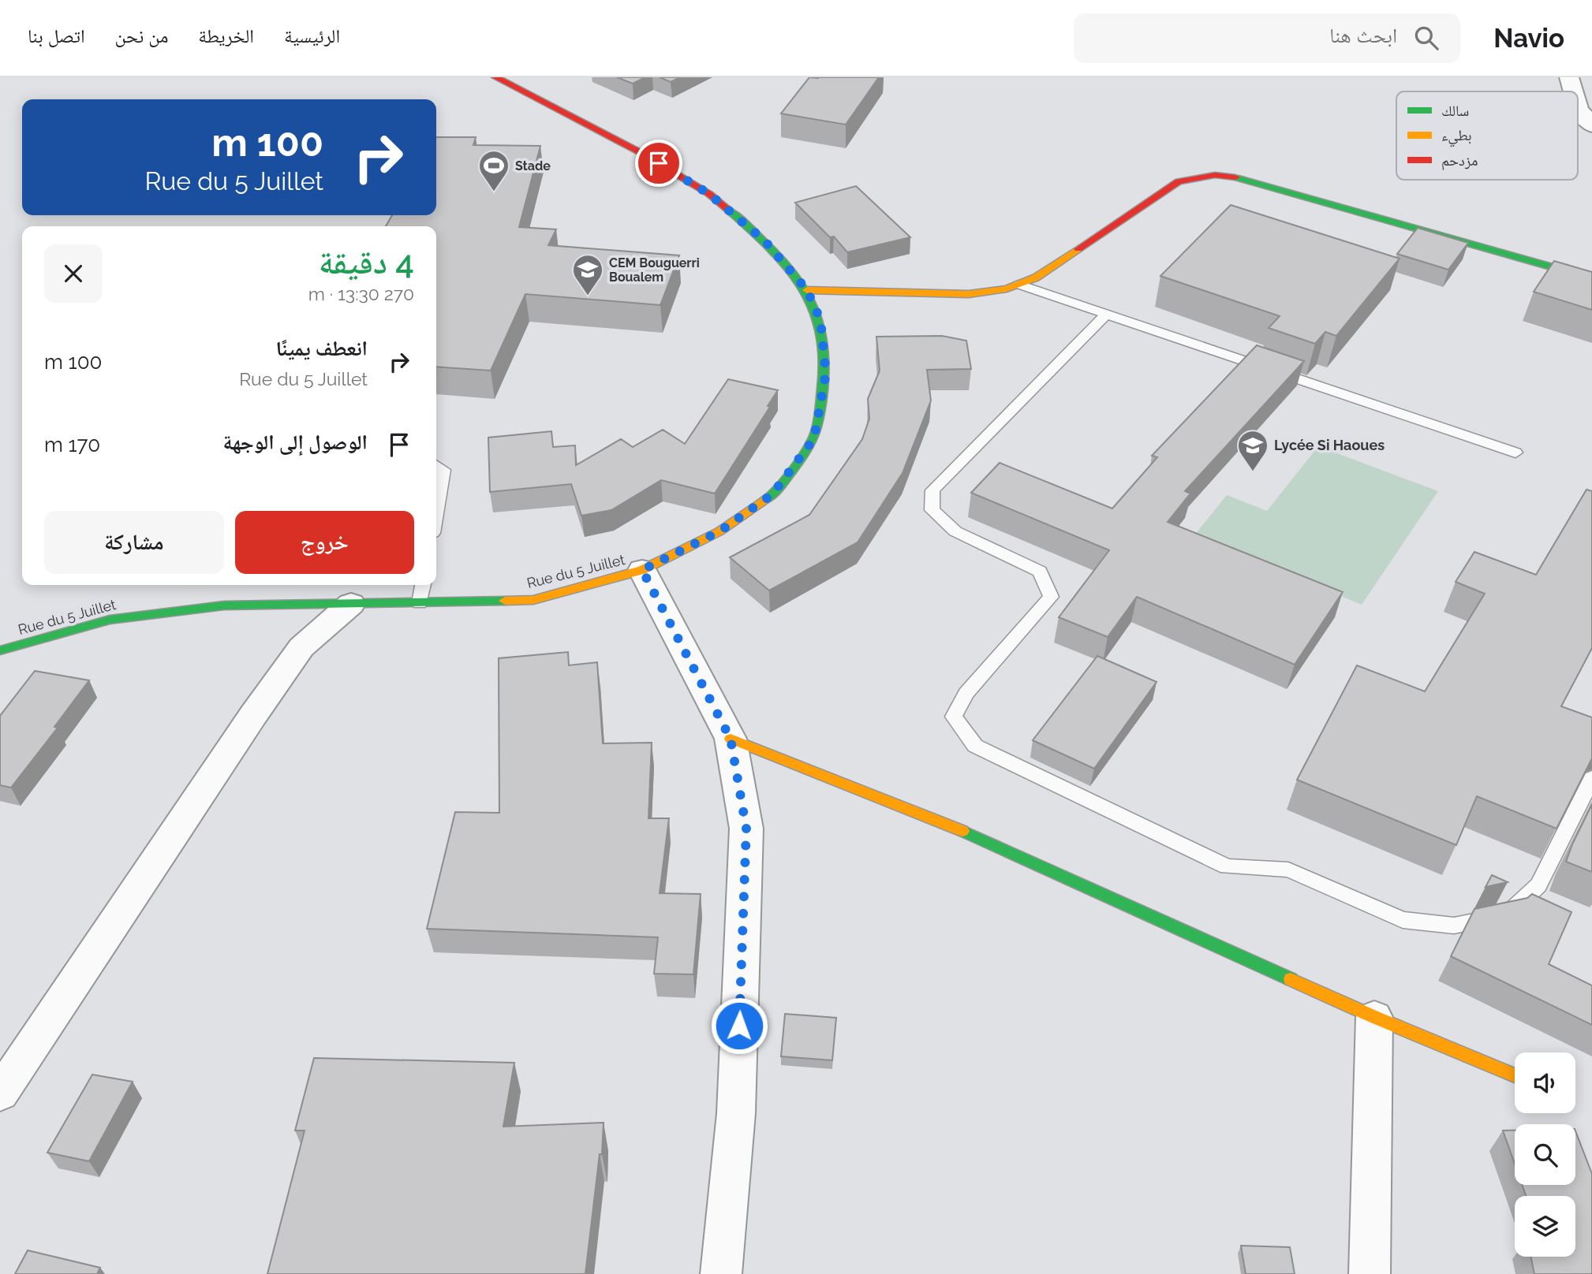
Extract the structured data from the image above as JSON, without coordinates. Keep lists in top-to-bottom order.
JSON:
{
  "streets": {
    "street": ["Rue du 5 Juillet"]
  },
  "places": {
    "sports": ["Stade"],
    "school or university": ["CEM Bouguerri Boualem", "Lycée Si Haoues"]
  },
  "legend": ["سالك", "بطيء", "مزدحم"],
  "page": {
    "header": "Navio",
    "search": "ابحث هنا",
    "nav": [
      "الرئيسية",
      "الخريطة",
      "من نحن",
      "اتصل بنا"
    ],
    "turn": ["100 m", "Rue du 5 Juillet"],
    "heading": ["4 دقيقة", "270 m · 13:30"],
    "list": [
      {
        "name": "انعطف يمينًا",
        "note": "Rue du 5 Juillet",
        "value": "100 m"
      },
      {
        "name": "الوصول إلى الوجهة",
        "value": "170 m"
      }
    ],
    "buttons": ["خروج", "مشاركة"]
  }
}
